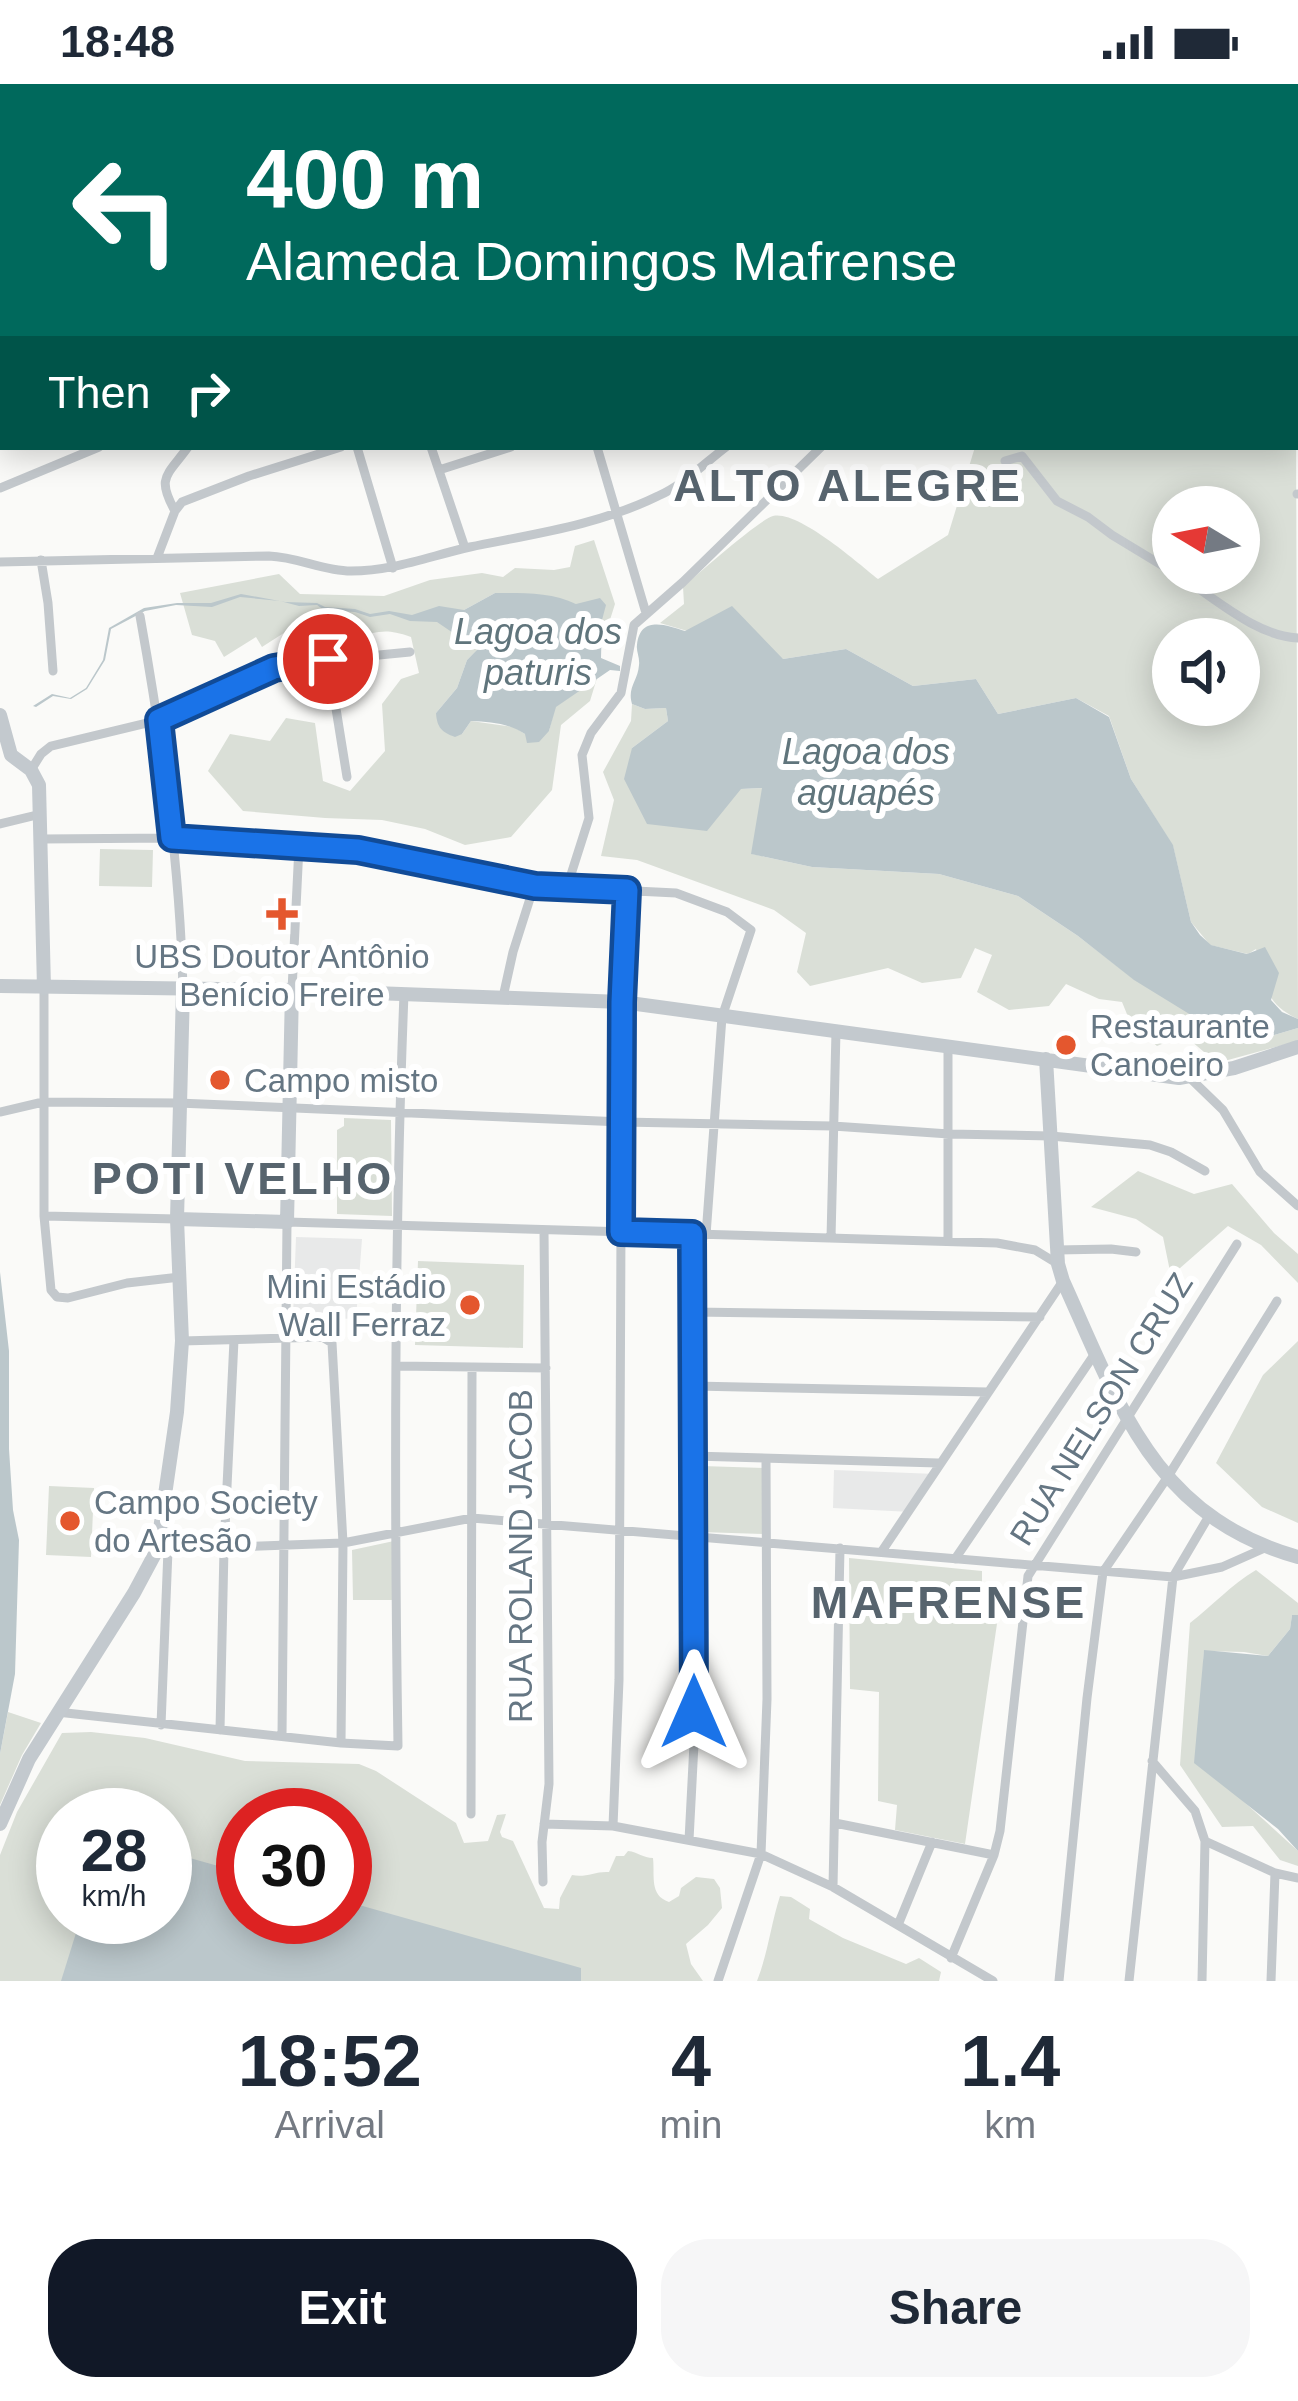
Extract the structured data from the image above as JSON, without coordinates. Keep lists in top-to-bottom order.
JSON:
{
  "streets": {
    "street": ["RUA NELSON CRUZ", "RUA ROLAND JACOB"]
  },
  "districts": ["ALTO ALEGRE", "POTI VELHO", "MAFRENSE"],
  "water": ["Lagoa dos paturis", "Lagoa dos aguapés"],
  "places": {
    "health": ["UBS Doutor Antônio Benício Freire"],
    "other": [
      "Restaurante Canoeiro",
      "Campo misto",
      "Mini Estádio Wall Ferraz",
      "Campo Society do Artesão"
    ]
  },
  "north": "left",
  "page": {
    "status": "18:48",
    "turn": ["400 m", "Alameda Domingos Mafrense"],
    "then": "Then",
    "speed": "28 km/h",
    "limit": "30",
    "eta": [
      "18:52",
      "Arrival",
      "4",
      "min",
      "1.4",
      "km"
    ],
    "buttons": ["Exit", "Share"]
  }
}
